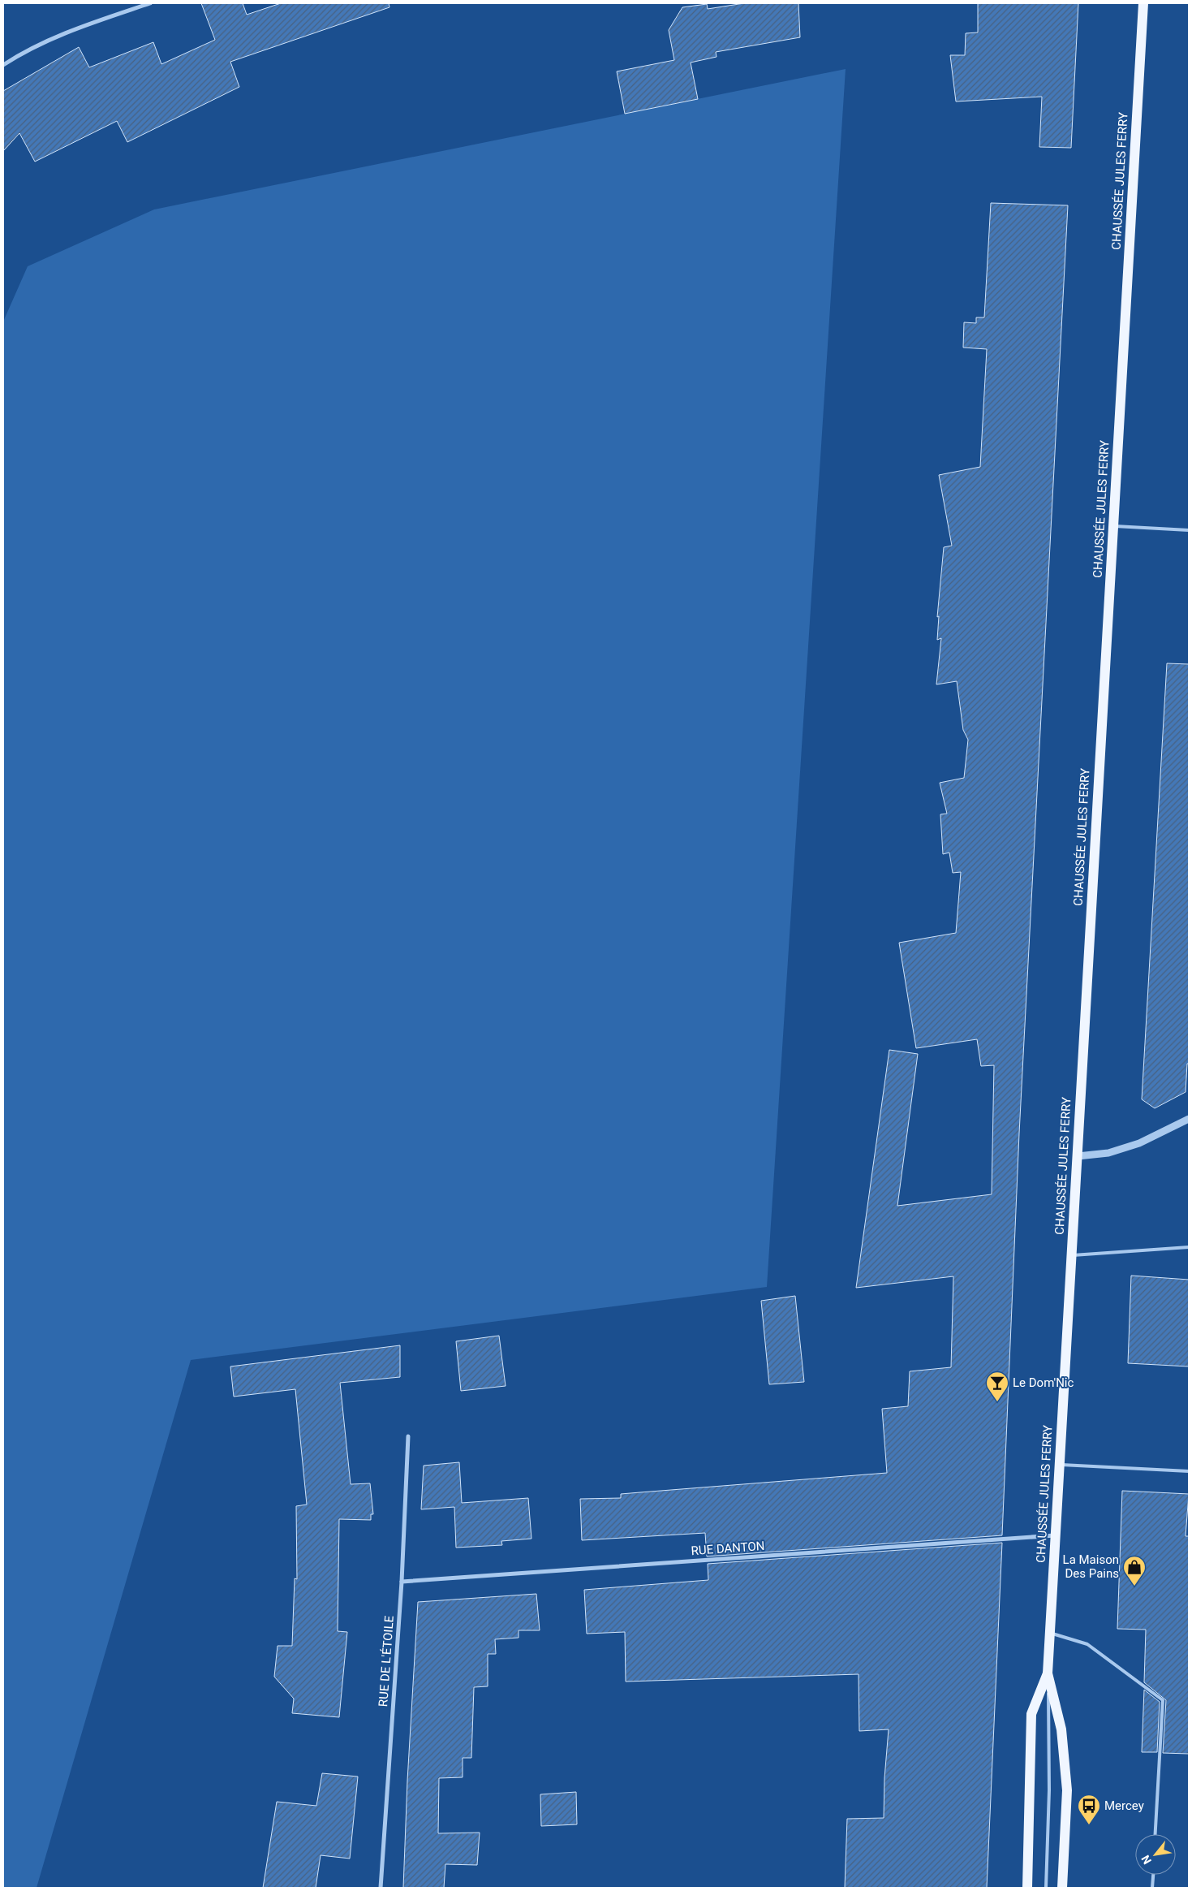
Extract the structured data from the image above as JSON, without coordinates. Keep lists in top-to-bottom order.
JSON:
{
  "streets": {
    "main road": ["CHAUSSÉE JULES FERRY"],
    "street": ["RUE DANTON", "RUE DE L'ÉTOILE"]
  },
  "crossings": [
    ["CHAUSSÉE JULES FERRY", "RUE DANTON"],
    ["RUE DANTON", "RUE DE L'ÉTOILE"]
  ],
  "places": {
    "bar": ["Le Dom'Nic"],
    "shop": ["La Maison Des Pains"],
    "bus stop": ["Mercey"]
  },
  "north": "bottom left"
}
